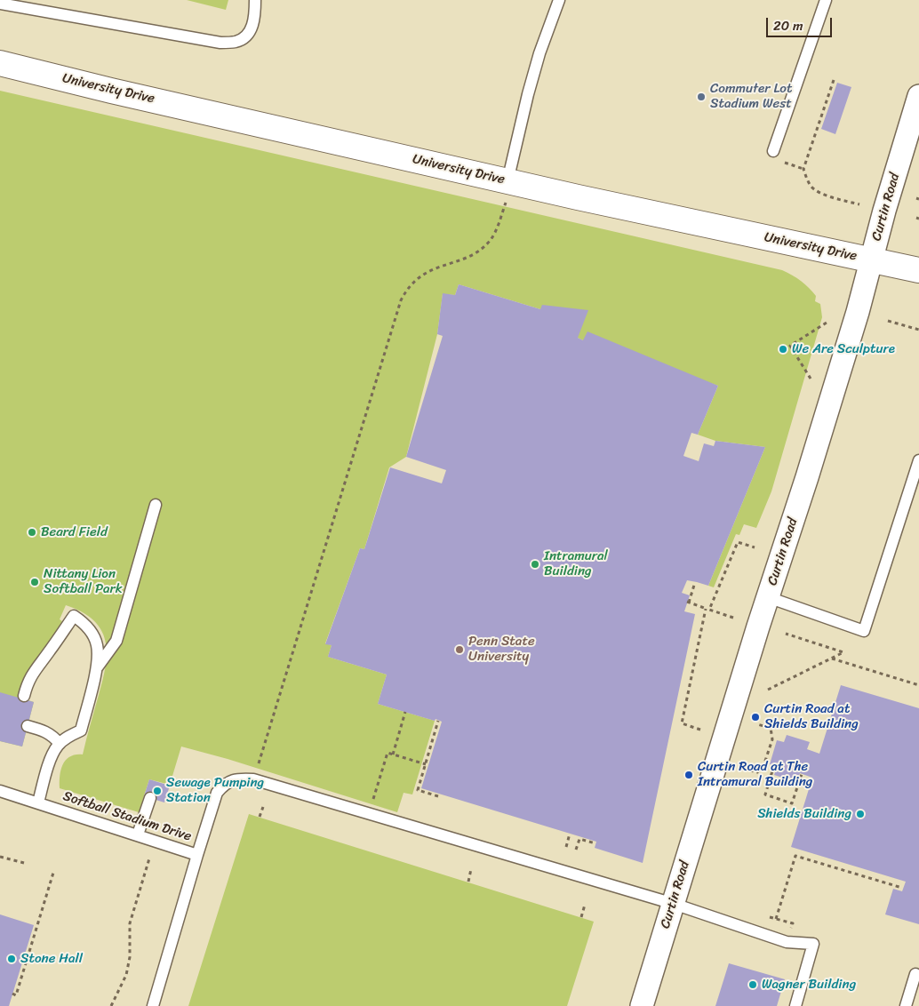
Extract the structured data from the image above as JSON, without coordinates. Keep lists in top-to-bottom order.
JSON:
{
  "streets": {
    "main road": ["University Drive"],
    "street": ["Curtin Road"],
    "lane": ["Softball Stadium Drive"]
  },
  "crossings": [
    ["University Drive", "Curtin Road"]
  ],
  "places": [
    "Commuter Lot Stadium West",
    "We Are Sculpture",
    "Beard Field",
    "Intramural Building",
    "Nittany Lion Softball Park",
    "Penn State University",
    "Curtin Road at Shields Building",
    "Curtin Road at The Intramural Building",
    "Sewage Pumping Station",
    "Shields Building",
    "Stone Hall",
    "Wagner Building"
  ],
  "scale_bar": "20 m"
}
